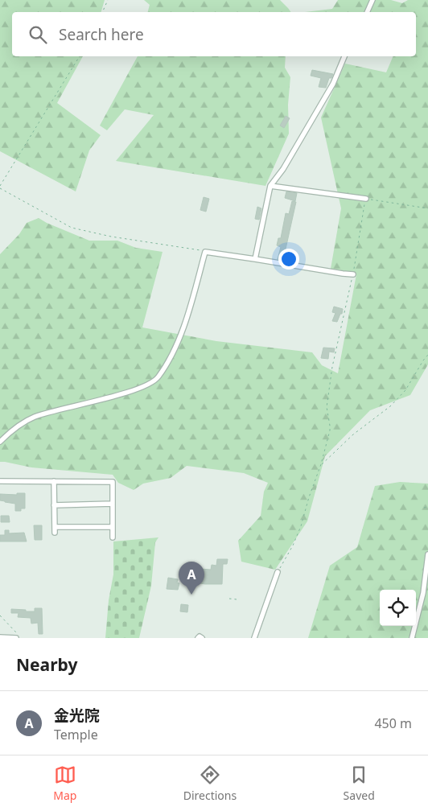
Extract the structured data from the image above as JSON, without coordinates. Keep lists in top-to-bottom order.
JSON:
{
  "page": {
    "search": "Search here",
    "pins": "A",
    "heading": "Nearby",
    "list": [
      {
        "mark": "A",
        "name": "金光院",
        "note": "Temple",
        "value": "450 m"
      }
    ],
    "nav": ["Map", "Directions", "Saved"]
  }
}
